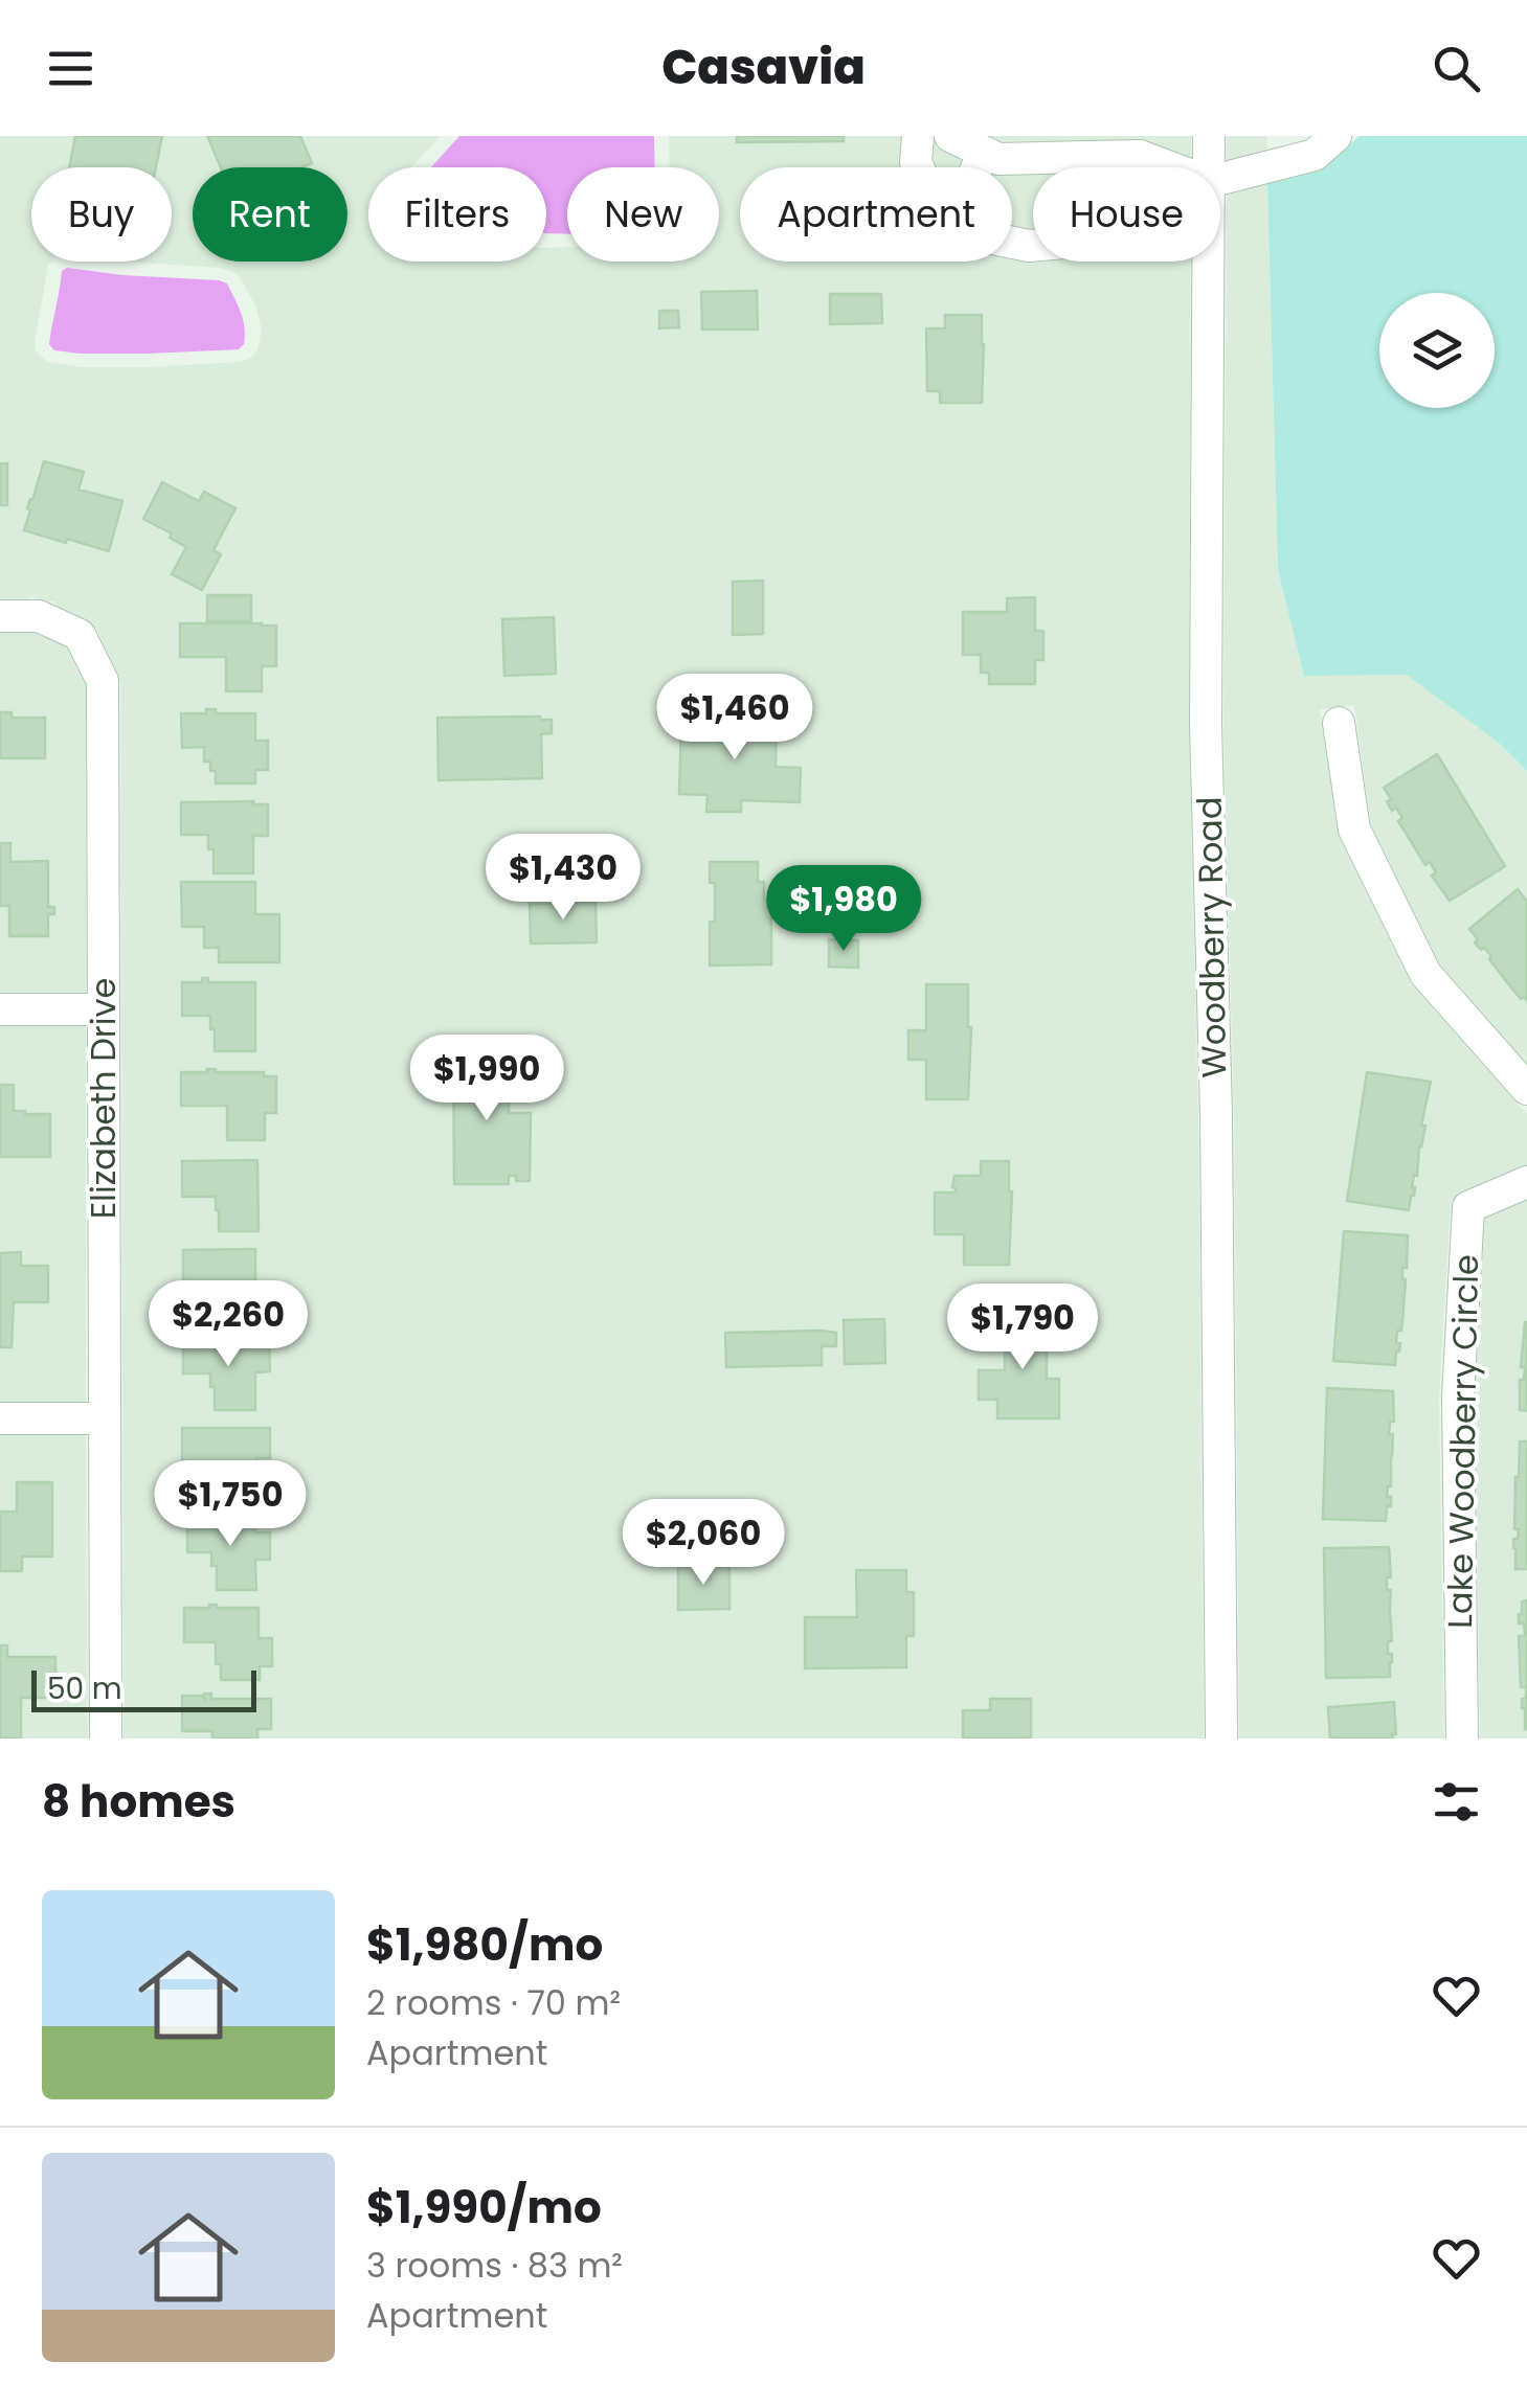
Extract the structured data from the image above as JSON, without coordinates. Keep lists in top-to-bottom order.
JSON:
{
  "streets": {
    "street": ["Woodberry Road", "Elizabeth Drive", "Lake Woodberry Circle"]
  },
  "scale_bar": "50 m",
  "page": {
    "header": "Casavia",
    "chip": [
      "Buy",
      "Rent",
      "Filters",
      "New",
      "Apartment",
      "House"
    ],
    "price": [
      "$1,460",
      "$1,430",
      "$1,980",
      "$1,990",
      "$2,260",
      "$1,790",
      "$1,750",
      "$2,060"
    ],
    "scale": "50 m",
    "heading": "8 homes",
    "list": [
      {
        "name": "$1,980/mo",
        "note": "2 rooms · 70 m² · Apartment"
      },
      {
        "name": "$1,990/mo",
        "note": "3 rooms · 83 m² · Apartment"
      }
    ]
  }
}
